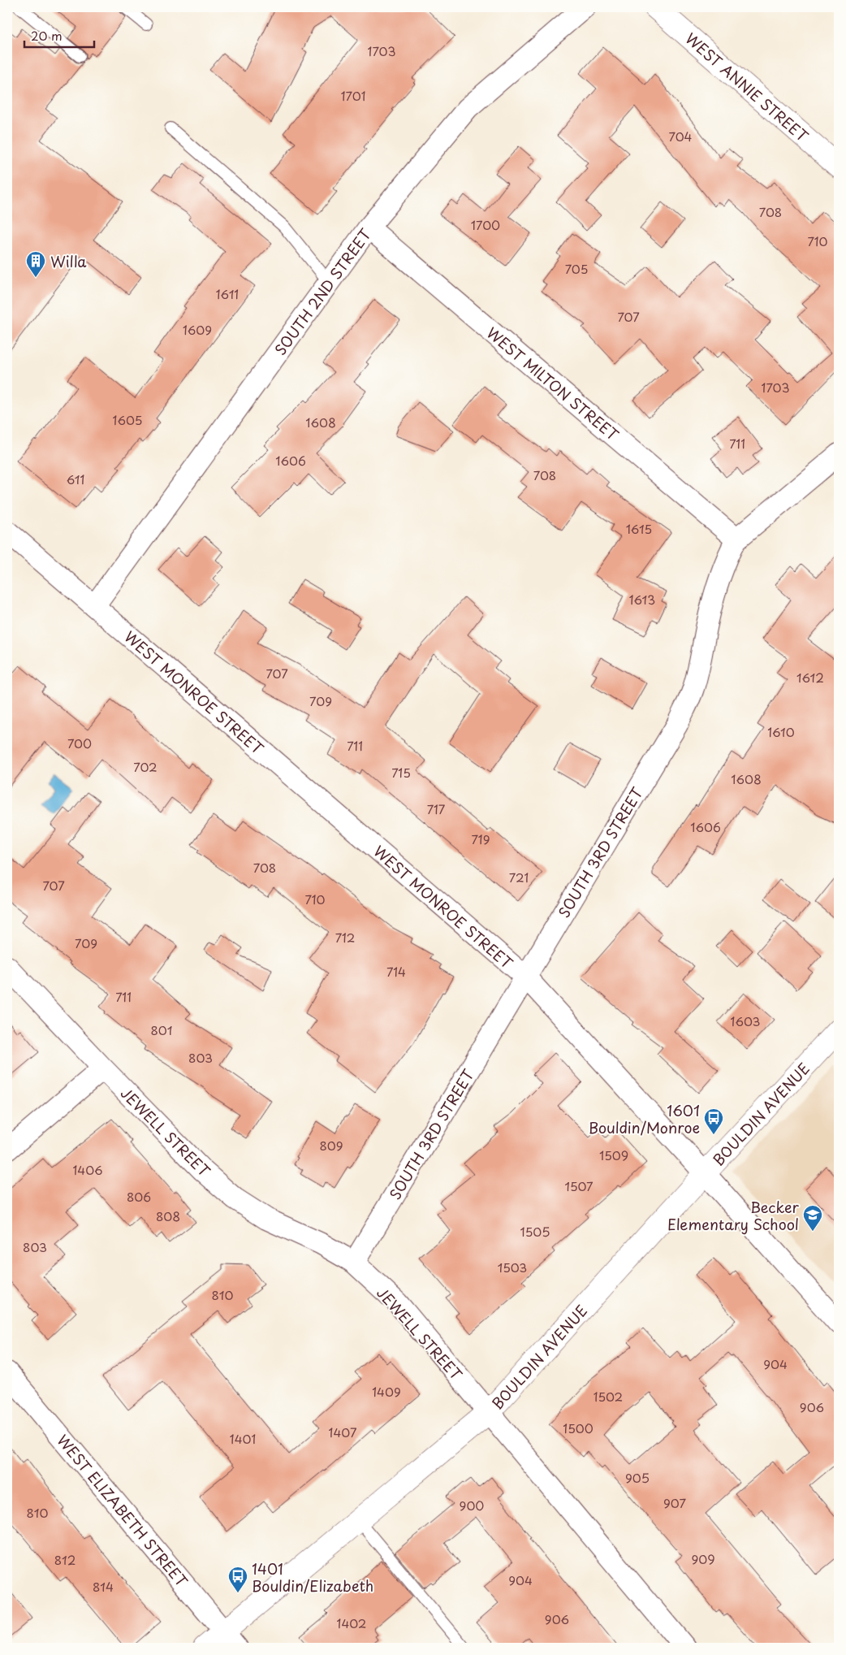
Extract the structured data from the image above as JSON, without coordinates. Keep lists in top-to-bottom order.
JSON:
{
  "streets": {
    "street": [
      "WEST ANNIE STREET",
      "SOUTH 2ND STREET",
      "WEST MILTON STREET",
      "WEST MONROE STREET",
      "SOUTH 3RD STREET",
      "BOULDIN AVENUE",
      "JEWELL STREET",
      "WEST ELIZABETH STREET"
    ]
  },
  "crossings": [
    ["SOUTH 2ND STREET", "WEST MILTON STREET"],
    ["SOUTH 2ND STREET", "WEST MONROE STREET"],
    ["WEST MILTON STREET", "SOUTH 3RD STREET"],
    ["WEST MONROE STREET", "SOUTH 3RD STREET"],
    ["WEST MONROE STREET", "BOULDIN AVENUE"],
    ["SOUTH 3RD STREET", "JEWELL STREET"],
    ["BOULDIN AVENUE", "JEWELL STREET"],
    ["BOULDIN AVENUE", "WEST ELIZABETH STREET"]
  ],
  "places": {
    "building": ["Willa"],
    "bus stop": ["1601 Bouldin/Monroe", "1401 Bouldin/Elizabeth"],
    "school or university": ["Becker Elementary School"]
  },
  "house_numbers": [
    "1703",
    "1701",
    "704",
    "708",
    "1700",
    "710",
    "705",
    "1611",
    "707",
    "1609",
    "1703",
    "1605",
    "1608",
    "711",
    "1606",
    "708",
    "611",
    "1615",
    "1613",
    "707",
    "1612",
    "709",
    "1610",
    "700",
    "711",
    "702",
    "715",
    "1608",
    "717",
    "1606",
    "719",
    "708",
    "721",
    "707",
    "710",
    "712",
    "709",
    "714",
    "711",
    "1603",
    "801",
    "803",
    "809",
    "1509",
    "1406",
    "1507",
    "806",
    "808",
    "1505",
    "803",
    "1503",
    "810",
    "904",
    "1409",
    "1502",
    "906",
    "1500",
    "1407",
    "1401",
    "905",
    "907",
    "900",
    "810",
    "909",
    "812",
    "904",
    "814",
    "906",
    "1402"
  ],
  "scale_bar": "20 m"
}
